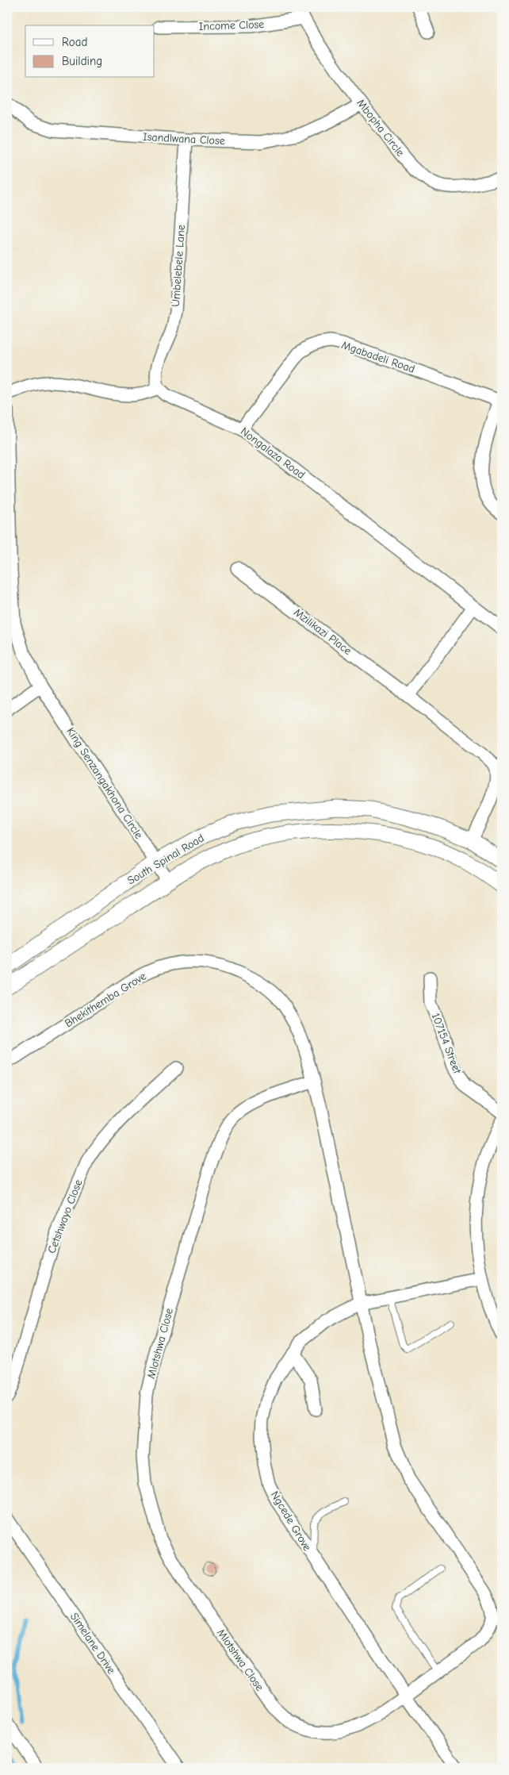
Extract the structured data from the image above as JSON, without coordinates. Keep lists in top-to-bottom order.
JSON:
{
  "streets": {
    "street": [
      "Income Close",
      "Mbopha Circle",
      "Isandlwana Close",
      "Umbelebele Lane",
      "Mgabadeli Road",
      "Nongalaza Road",
      "Mzilikazi Place",
      "King Senzangakhona Circle",
      "South Spinal Road",
      "Bhekithemba Grove",
      "107154 Street",
      "Cetshwayo Close",
      "Mlotshwa Close",
      "Ngcede Grove",
      "Simelane Drive"
    ]
  },
  "crossings": [
    ["Income Close", "Mbopha Circle"],
    ["Mbopha Circle", "Isandlwana Close"],
    ["Isandlwana Close", "Umbelebele Lane"],
    ["Umbelebele Lane", "Nongalaza Road"],
    ["Mgabadeli Road", "Nongalaza Road"],
    ["Mzilikazi Place", "South Spinal Road"],
    ["King Senzangakhona Circle", "South Spinal Road"],
    ["Bhekithemba Grove", "Mlotshwa Close"],
    ["Mlotshwa Close", "Ngcede Grove"]
  ],
  "legend": ["Road", "Building"]
}
